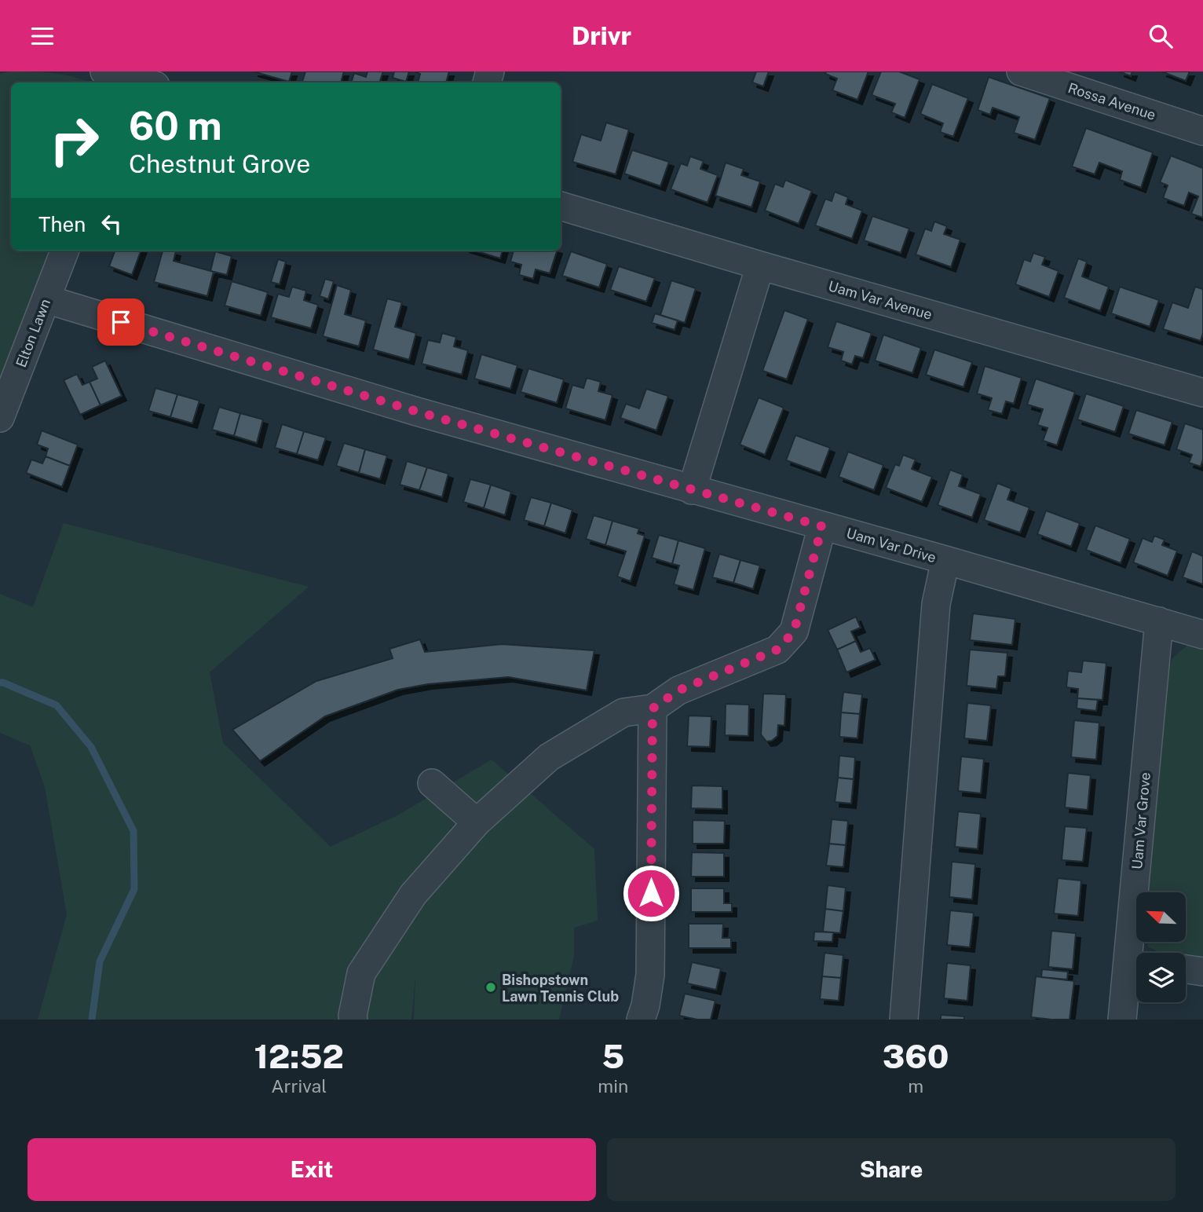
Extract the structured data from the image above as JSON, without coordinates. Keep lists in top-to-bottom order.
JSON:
{
  "streets": {
    "street": [
      "Rossa Avenue",
      "Uam Var Avenue",
      "Elton Lawn",
      "Uam Var Drive",
      "Uam Var Grove"
    ]
  },
  "crossings": [
    ["Elton Lawn", "Uam Var Drive"],
    ["Uam Var Drive", "Uam Var Grove"]
  ],
  "places": ["Bishopstown Lawn Tennis Club"],
  "north": "top left",
  "page": {
    "header": "Drivr",
    "turn": ["60 m", "Chestnut Grove"],
    "then": "Then",
    "eta": [
      "12:52",
      "Arrival",
      "5",
      "min",
      "360",
      "m"
    ],
    "buttons": ["Exit", "Share"]
  }
}
